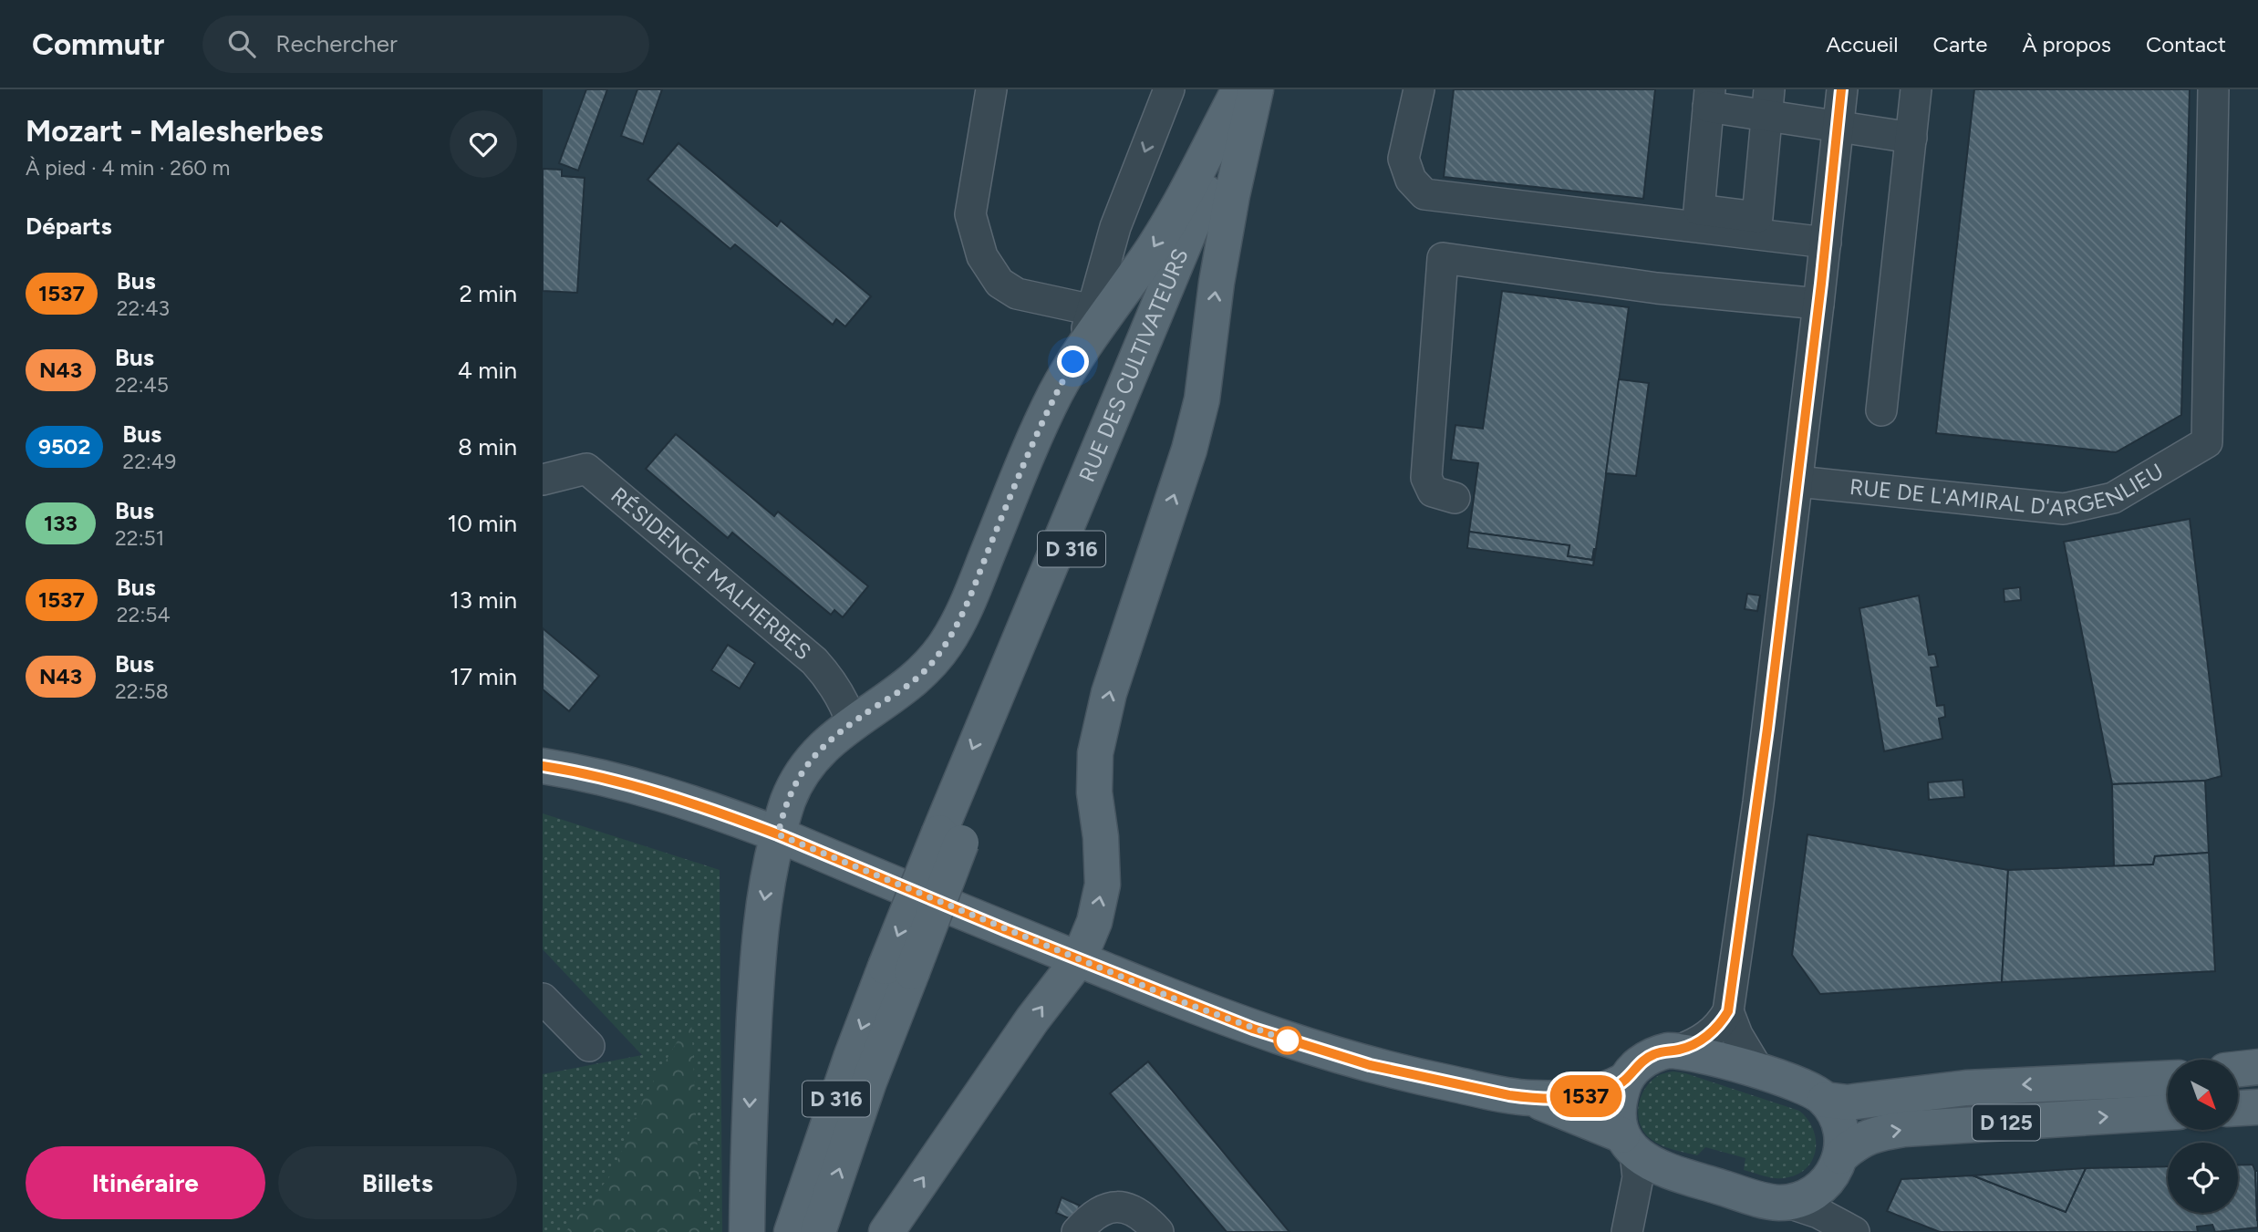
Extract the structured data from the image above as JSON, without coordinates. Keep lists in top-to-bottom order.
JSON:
{
  "streets": {
    "main road": ["RUE DES CULTIVATEURS", "D 316", "D 125"],
    "street": ["RUE DE L'AMIRAL D'ARGENLIEU", "RÉSIDENCE MALHERBES"]
  },
  "lines": ["bus line 1537"],
  "north": "bottom right",
  "page": {
    "header": "Commutr",
    "search": "Rechercher",
    "nav": [
      "Accueil",
      "Carte",
      "À propos",
      "Contact"
    ],
    "heading": [
      ["Mozart - Malesherbes", "À pied · 4 min · 260 m"],
      "Départs"
    ],
    "on_map": "1537",
    "list": [
      {
        "mark": "1537",
        "name": "Bus",
        "note": "22:43",
        "value": "2 min"
      },
      {
        "mark": "N43",
        "name": "Bus",
        "note": "22:45",
        "value": "4 min"
      },
      {
        "mark": "9502",
        "name": "Bus",
        "note": "22:49",
        "value": "8 min"
      },
      {
        "mark": "133",
        "name": "Bus",
        "note": "22:51",
        "value": "10 min"
      },
      {
        "mark": "1537",
        "name": "Bus",
        "note": "22:54",
        "value": "13 min"
      },
      {
        "mark": "N43",
        "name": "Bus",
        "note": "22:58",
        "value": "17 min"
      }
    ],
    "buttons": ["Itinéraire", "Billets"]
  }
}
